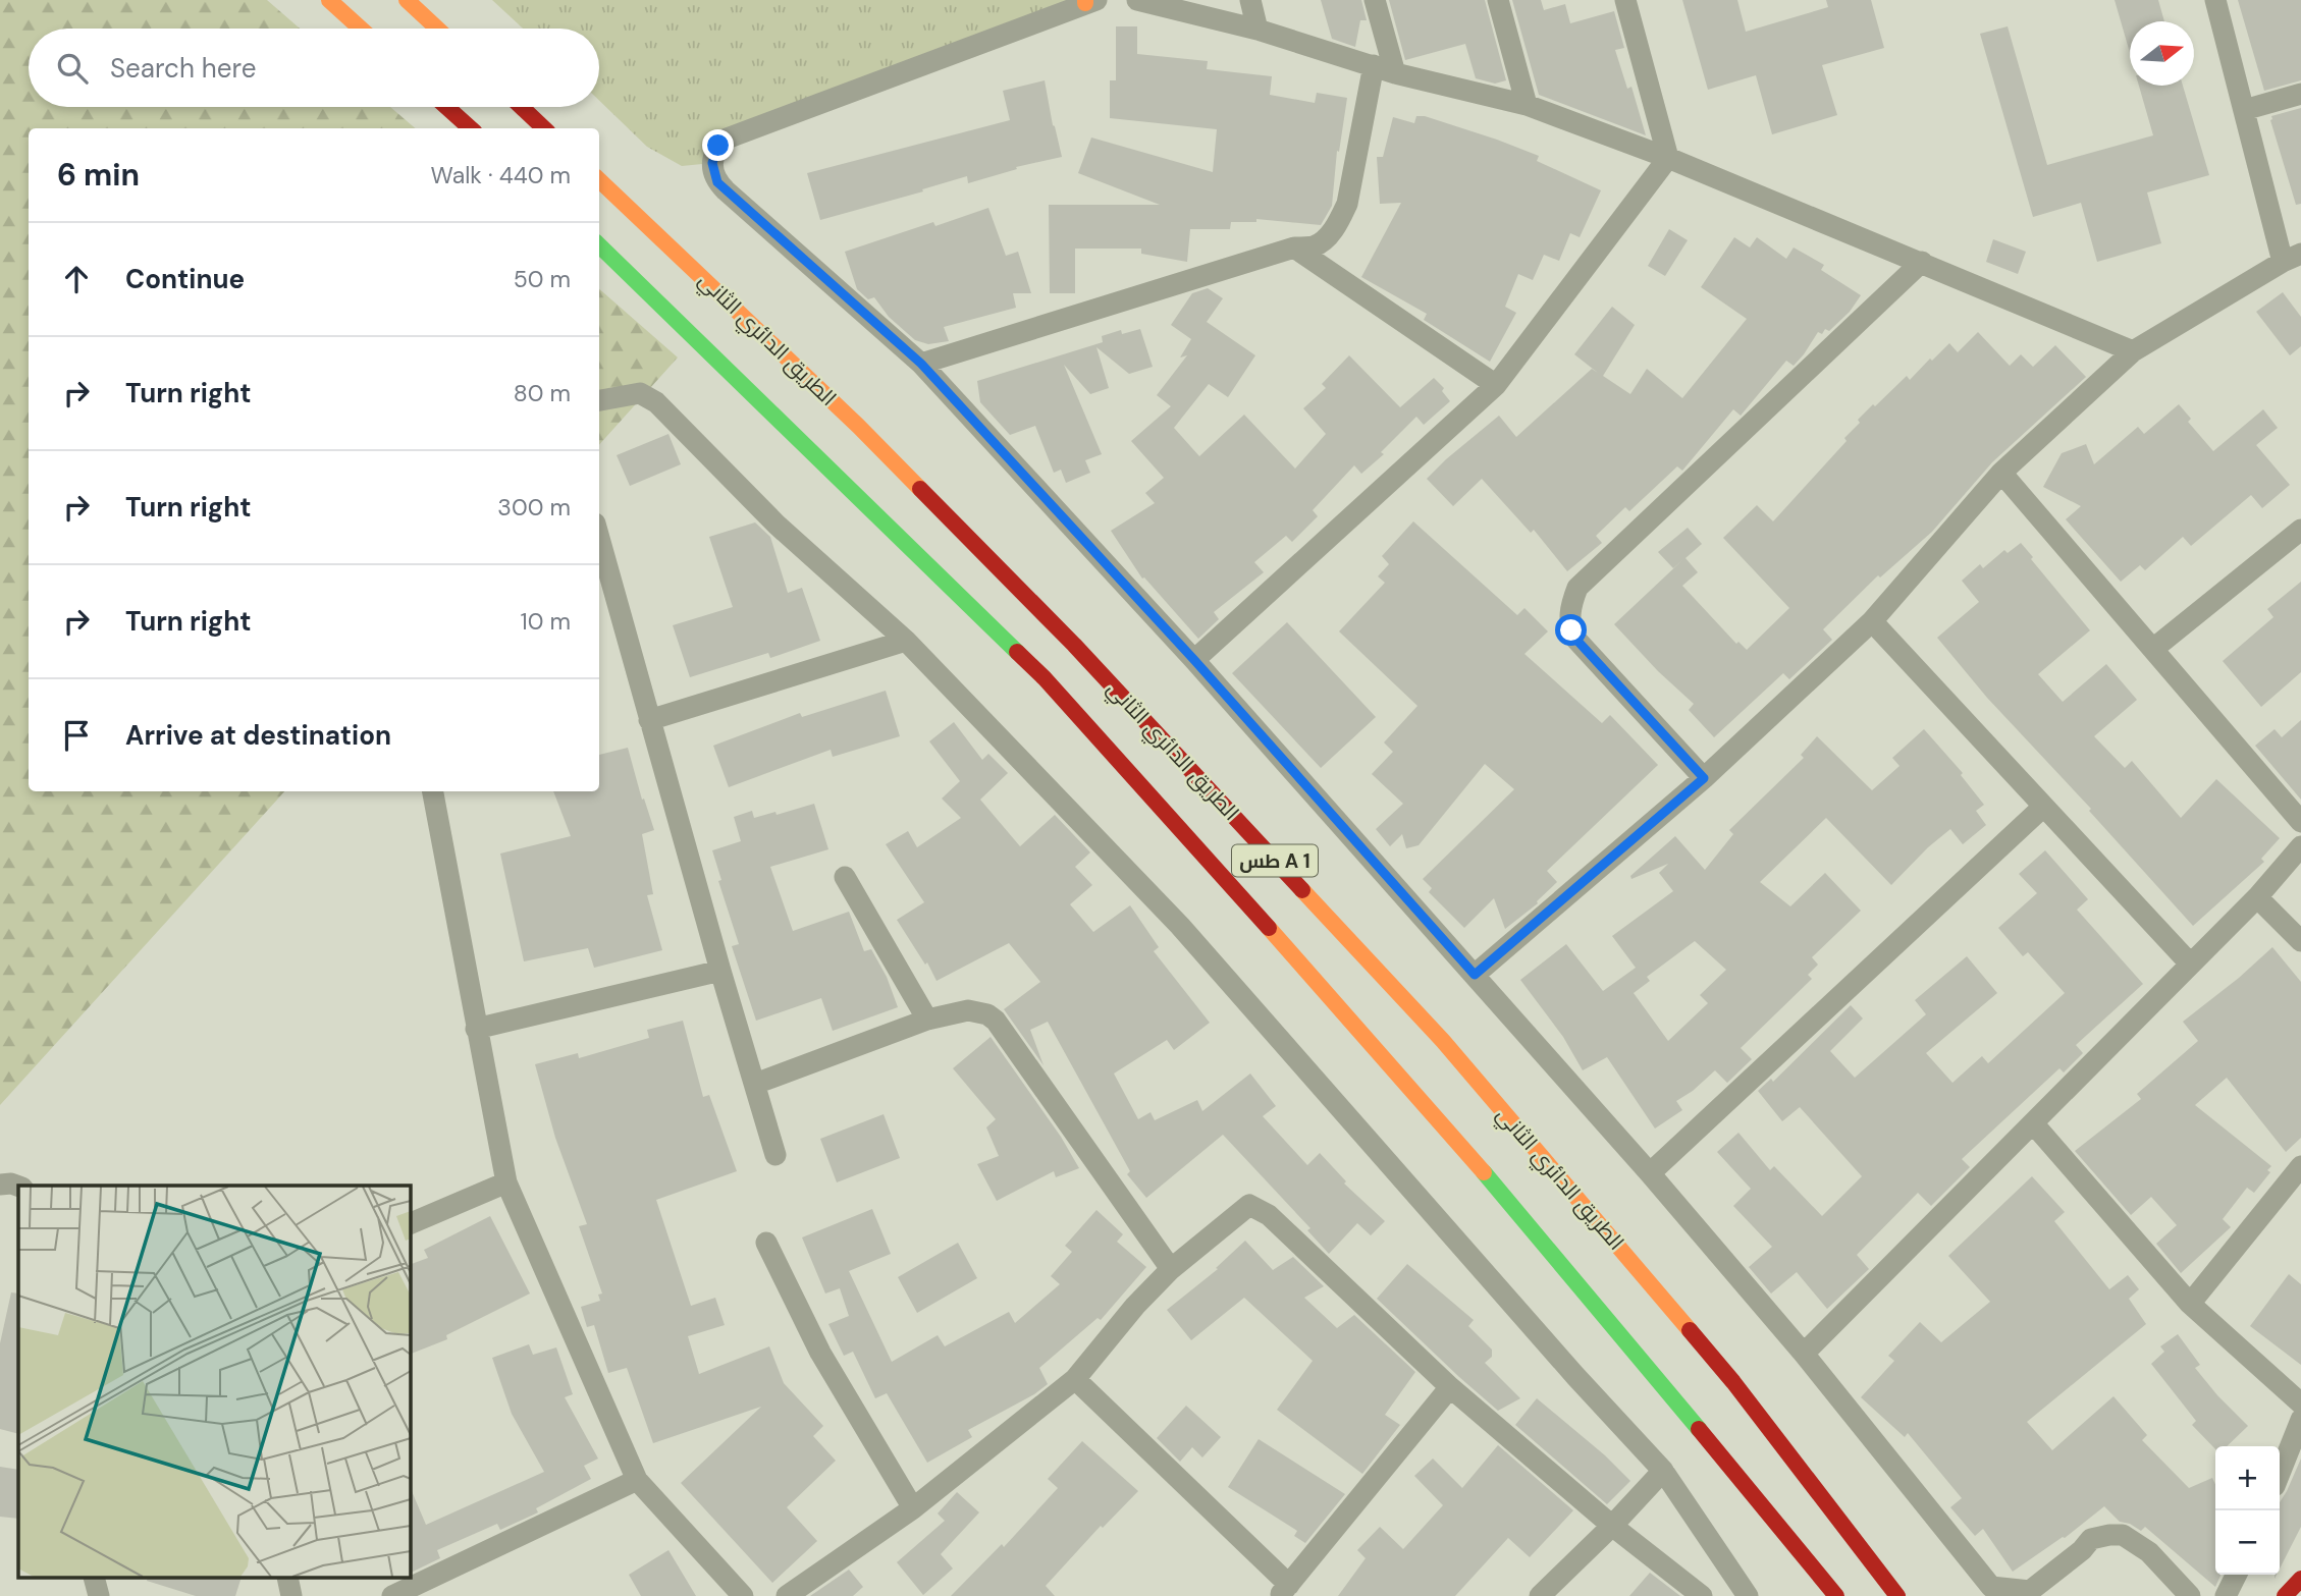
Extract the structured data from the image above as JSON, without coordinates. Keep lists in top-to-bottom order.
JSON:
{
  "streets": {
    "main road": ["الطريق الدائري الثاني", "طس A 1"]
  },
  "north": "right",
  "page": {
    "search": "Search here",
    "heading": ["6 min", "Walk · 440 m"],
    "list": [
      ["Continue", "50 m"],
      ["Turn right", "80 m"],
      ["Turn right", "300 m"],
      ["Turn right", "10 m"],
      "Arrive at destination"
    ],
    "map_buttons": ["+", "−"]
  }
}
